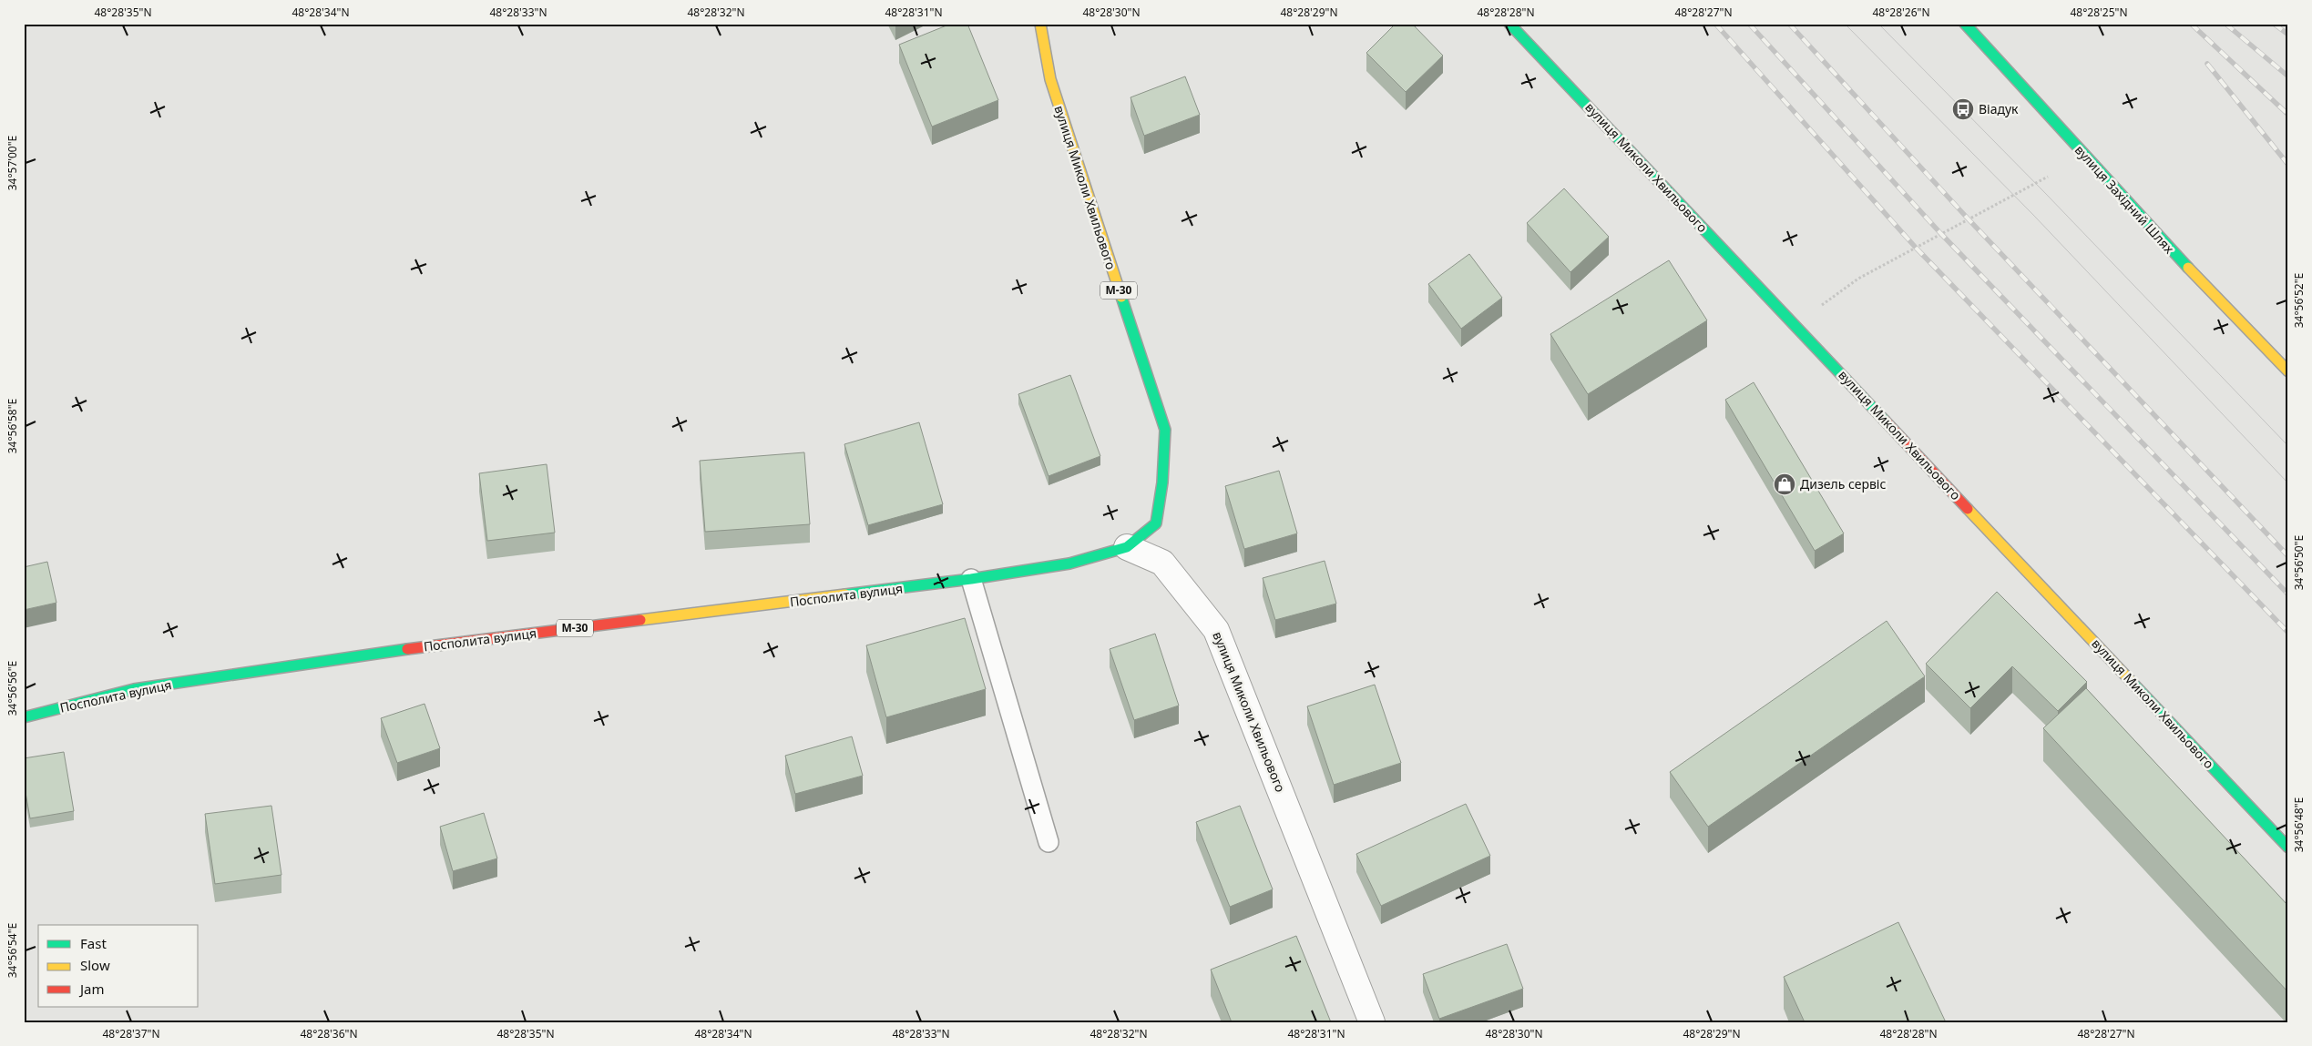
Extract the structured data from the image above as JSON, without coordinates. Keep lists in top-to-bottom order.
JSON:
{
  "streets": {
    "main road": [
      "вулиця Миколи Хвильового",
      "вулиця Західний Шлях",
      "М-30",
      "Посполита вулиця"
    ]
  },
  "crossings": [
    ["вулиця Миколи Хвильового", "Посполита вулиця"]
  ],
  "places": {
    "bus stop": ["Віадук"],
    "shop": ["Дизель сервіс"]
  },
  "legend": ["Fast", "Slow", "Jam"],
  "coordinates": [
    "48°28'35\"N",
    "48°28'34\"N",
    "48°28'33\"N",
    "48°28'32\"N",
    "48°28'31\"N",
    "48°28'30\"N",
    "48°28'29\"N",
    "48°28'28\"N",
    "48°28'27\"N",
    "48°28'26\"N",
    "48°28'25\"N",
    "34°57'00\"E",
    "34°56'52\"E",
    "34°56'58\"E",
    "34°56'50\"E",
    "34°56'56\"E",
    "34°56'48\"E",
    "34°56'54\"E",
    "48°28'37\"N",
    "48°28'36\"N"
  ]
}
